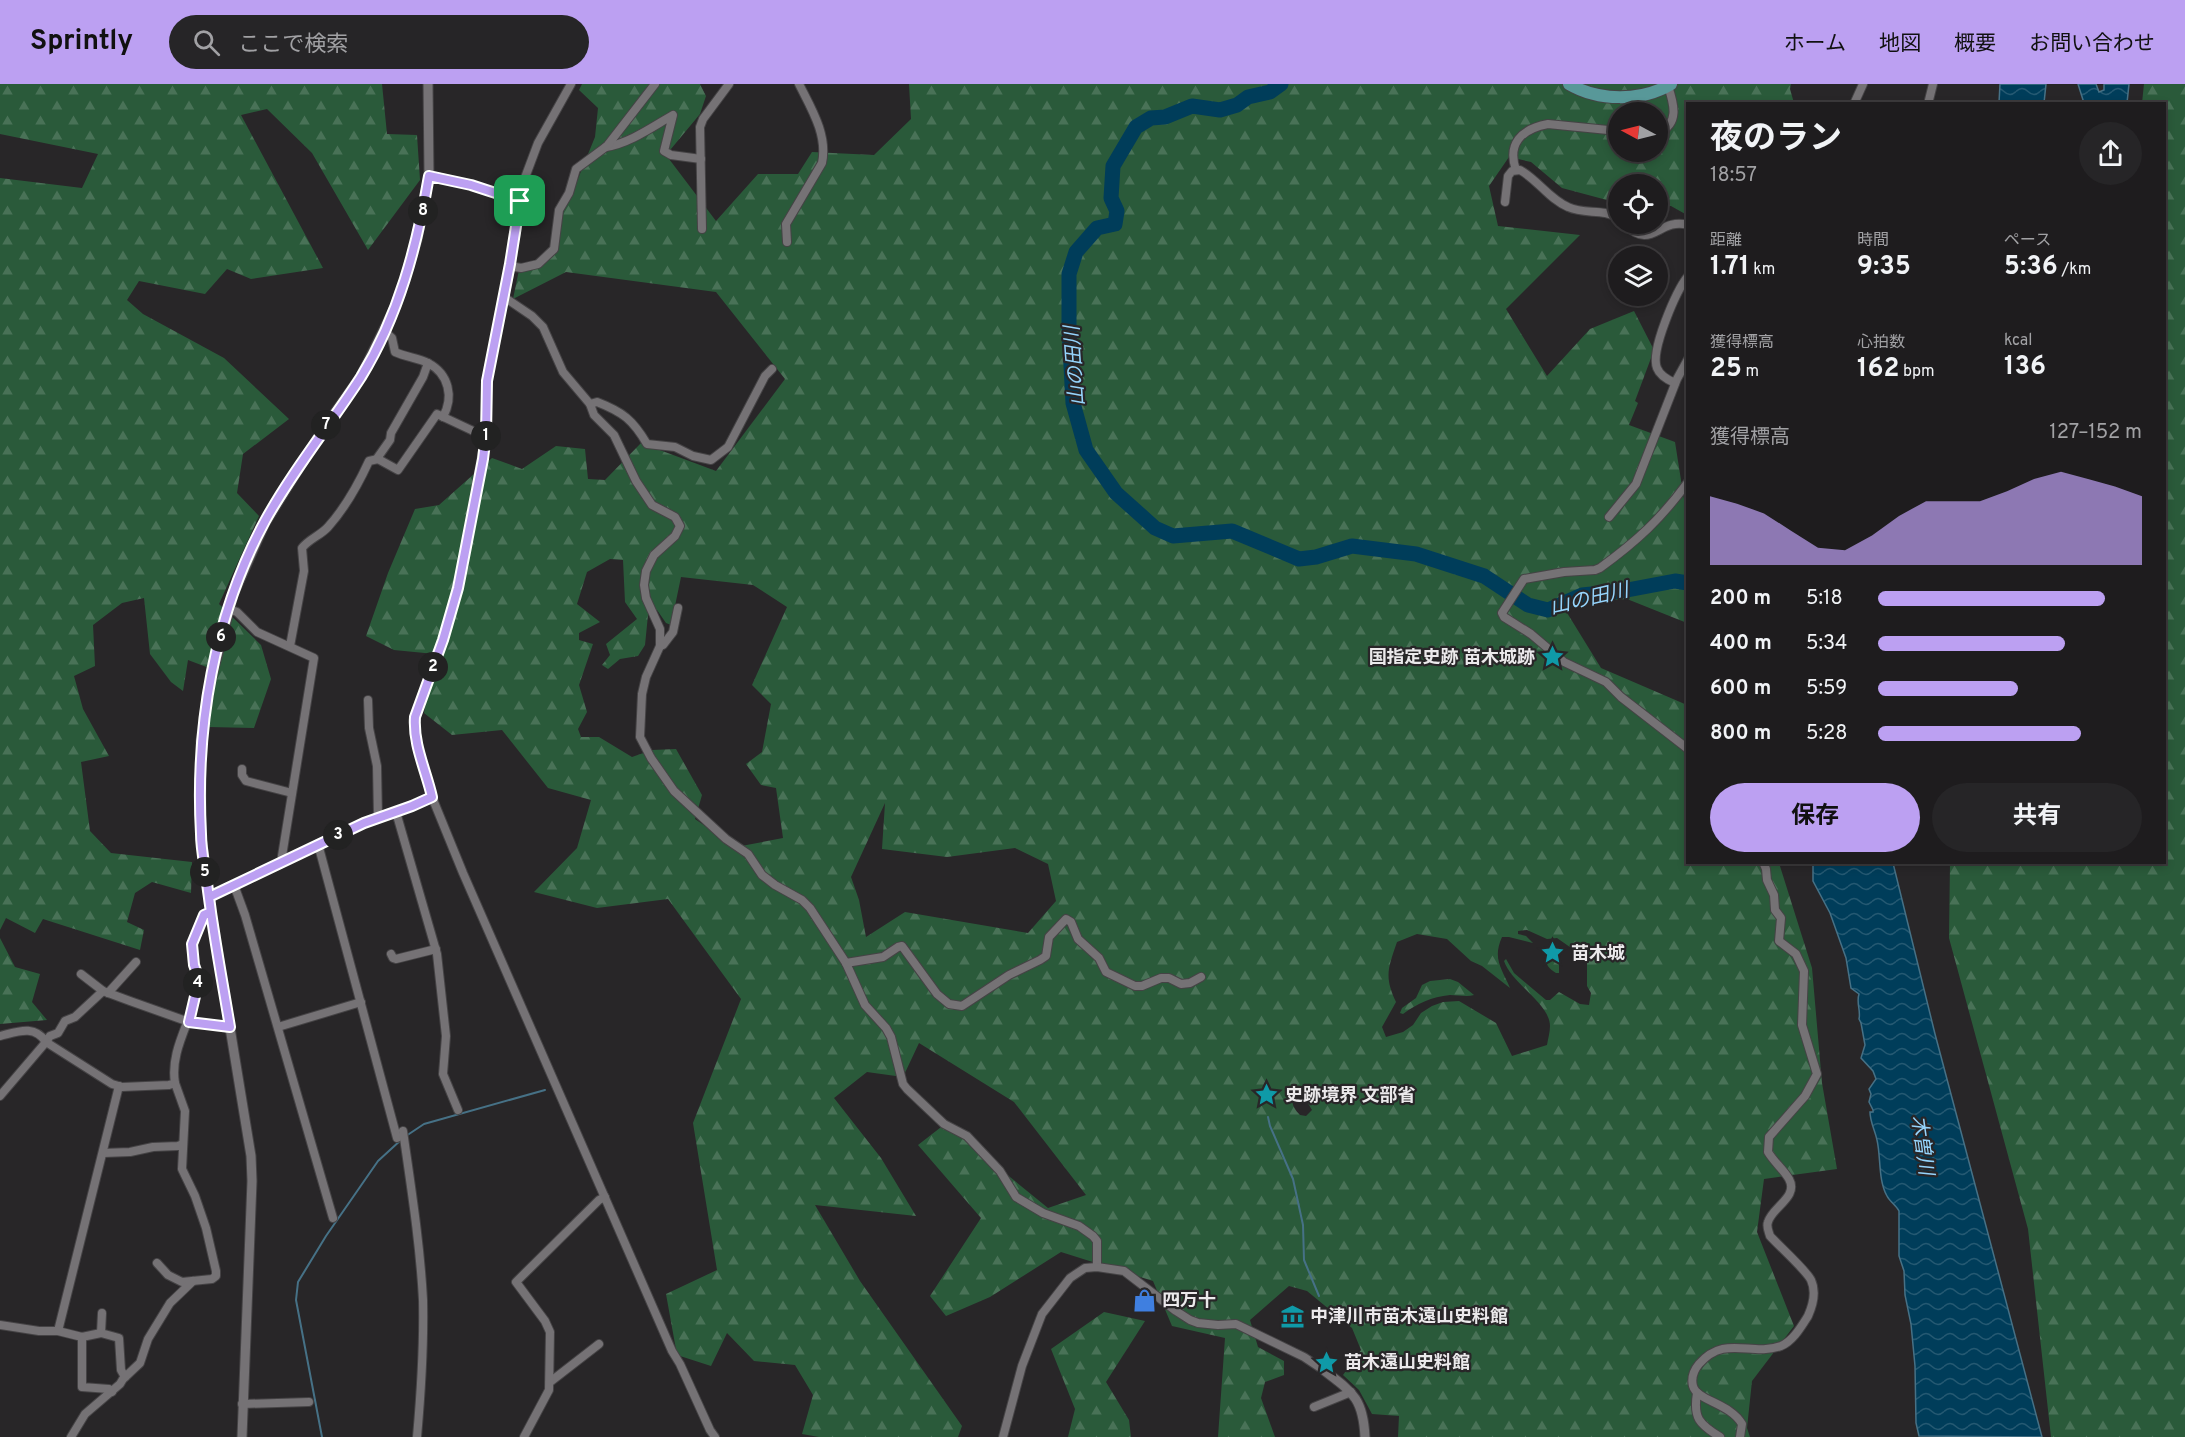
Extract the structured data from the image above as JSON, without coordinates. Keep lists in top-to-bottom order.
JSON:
{
  "water": ["山の田川", "木曽川"],
  "places": {
    "place": [
      "国指定史跡 苗木城跡",
      "苗木城",
      "史跡境界 文部省",
      "苗木遠山史料館"
    ],
    "shop": ["四万十"],
    "museum": ["中津川市苗木遠山史料館"]
  },
  "north": "left",
  "page": {
    "header": "Sprintly",
    "search": "ここで検索",
    "nav": [
      "ホーム",
      "地図",
      "概要",
      "お問い合わせ"
    ],
    "heading": ["夜のラン", "18:57"],
    "pins": [
      "8",
      "7",
      "1",
      "6",
      "2",
      "3",
      "5",
      "4"
    ],
    "stats": [
      ["距離", "1.71 km"],
      ["時間", "9:35"],
      ["ペース", "5:36 /km"],
      ["獲得標高", "25 m"],
      ["心拍数", "162 bpm"],
      ["kcal", "136"]
    ],
    "chart": ["獲得標高", "127–152 m"],
    "list": [
      {
        "name": "200 m",
        "note": "5:18"
      },
      {
        "name": "400 m",
        "note": "5:34"
      },
      {
        "name": "600 m",
        "note": "5:59"
      },
      {
        "name": "800 m",
        "note": "5:28"
      }
    ],
    "buttons": ["保存", "共有"]
  }
}
